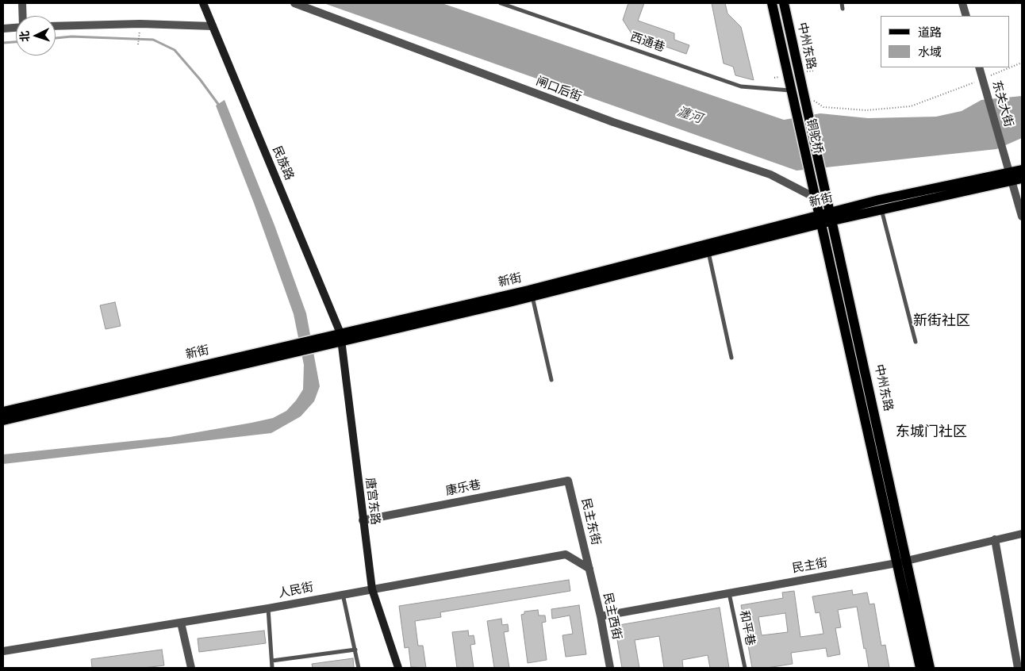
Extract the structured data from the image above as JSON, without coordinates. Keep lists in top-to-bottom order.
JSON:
{
  "streets": {
    "main road": ["中州东路", "铜驼桥", "新街"],
    "street": [
      "闸口后街",
      "东关大街",
      "民族路",
      "康乐巷",
      "唐宫东路",
      "民主东街",
      "民主街",
      "人民街",
      "民主西街"
    ],
    "lane": ["西通巷", "和平巷"]
  },
  "crossings": [
    ["西通巷", "中州东路"],
    ["西通巷", "铜驼桥"],
    ["中州东路", "闸口后街"],
    ["中州东路", "铜驼桥"],
    ["中州东路", "新街"],
    ["中州东路", "民主街"],
    ["闸口后街", "铜驼桥"],
    ["东关大街", "新街"],
    ["民族路", "新街"],
    ["民族路", "唐宫东路"],
    ["新街", "唐宫东路"],
    ["康乐巷", "唐宫东路"],
    ["康乐巷", "民主东街"],
    ["唐宫东路", "人民街"],
    ["民主东街", "人民街"],
    ["民主东街", "民主西街"],
    ["民主街", "民主西街"],
    ["民主街", "和平巷"],
    ["人民街", "民主西街"]
  ],
  "districts": ["新街社区", "东城门社区"],
  "water": ["瀍河"],
  "legend": ["道路", "水域"],
  "north": "left"
}
